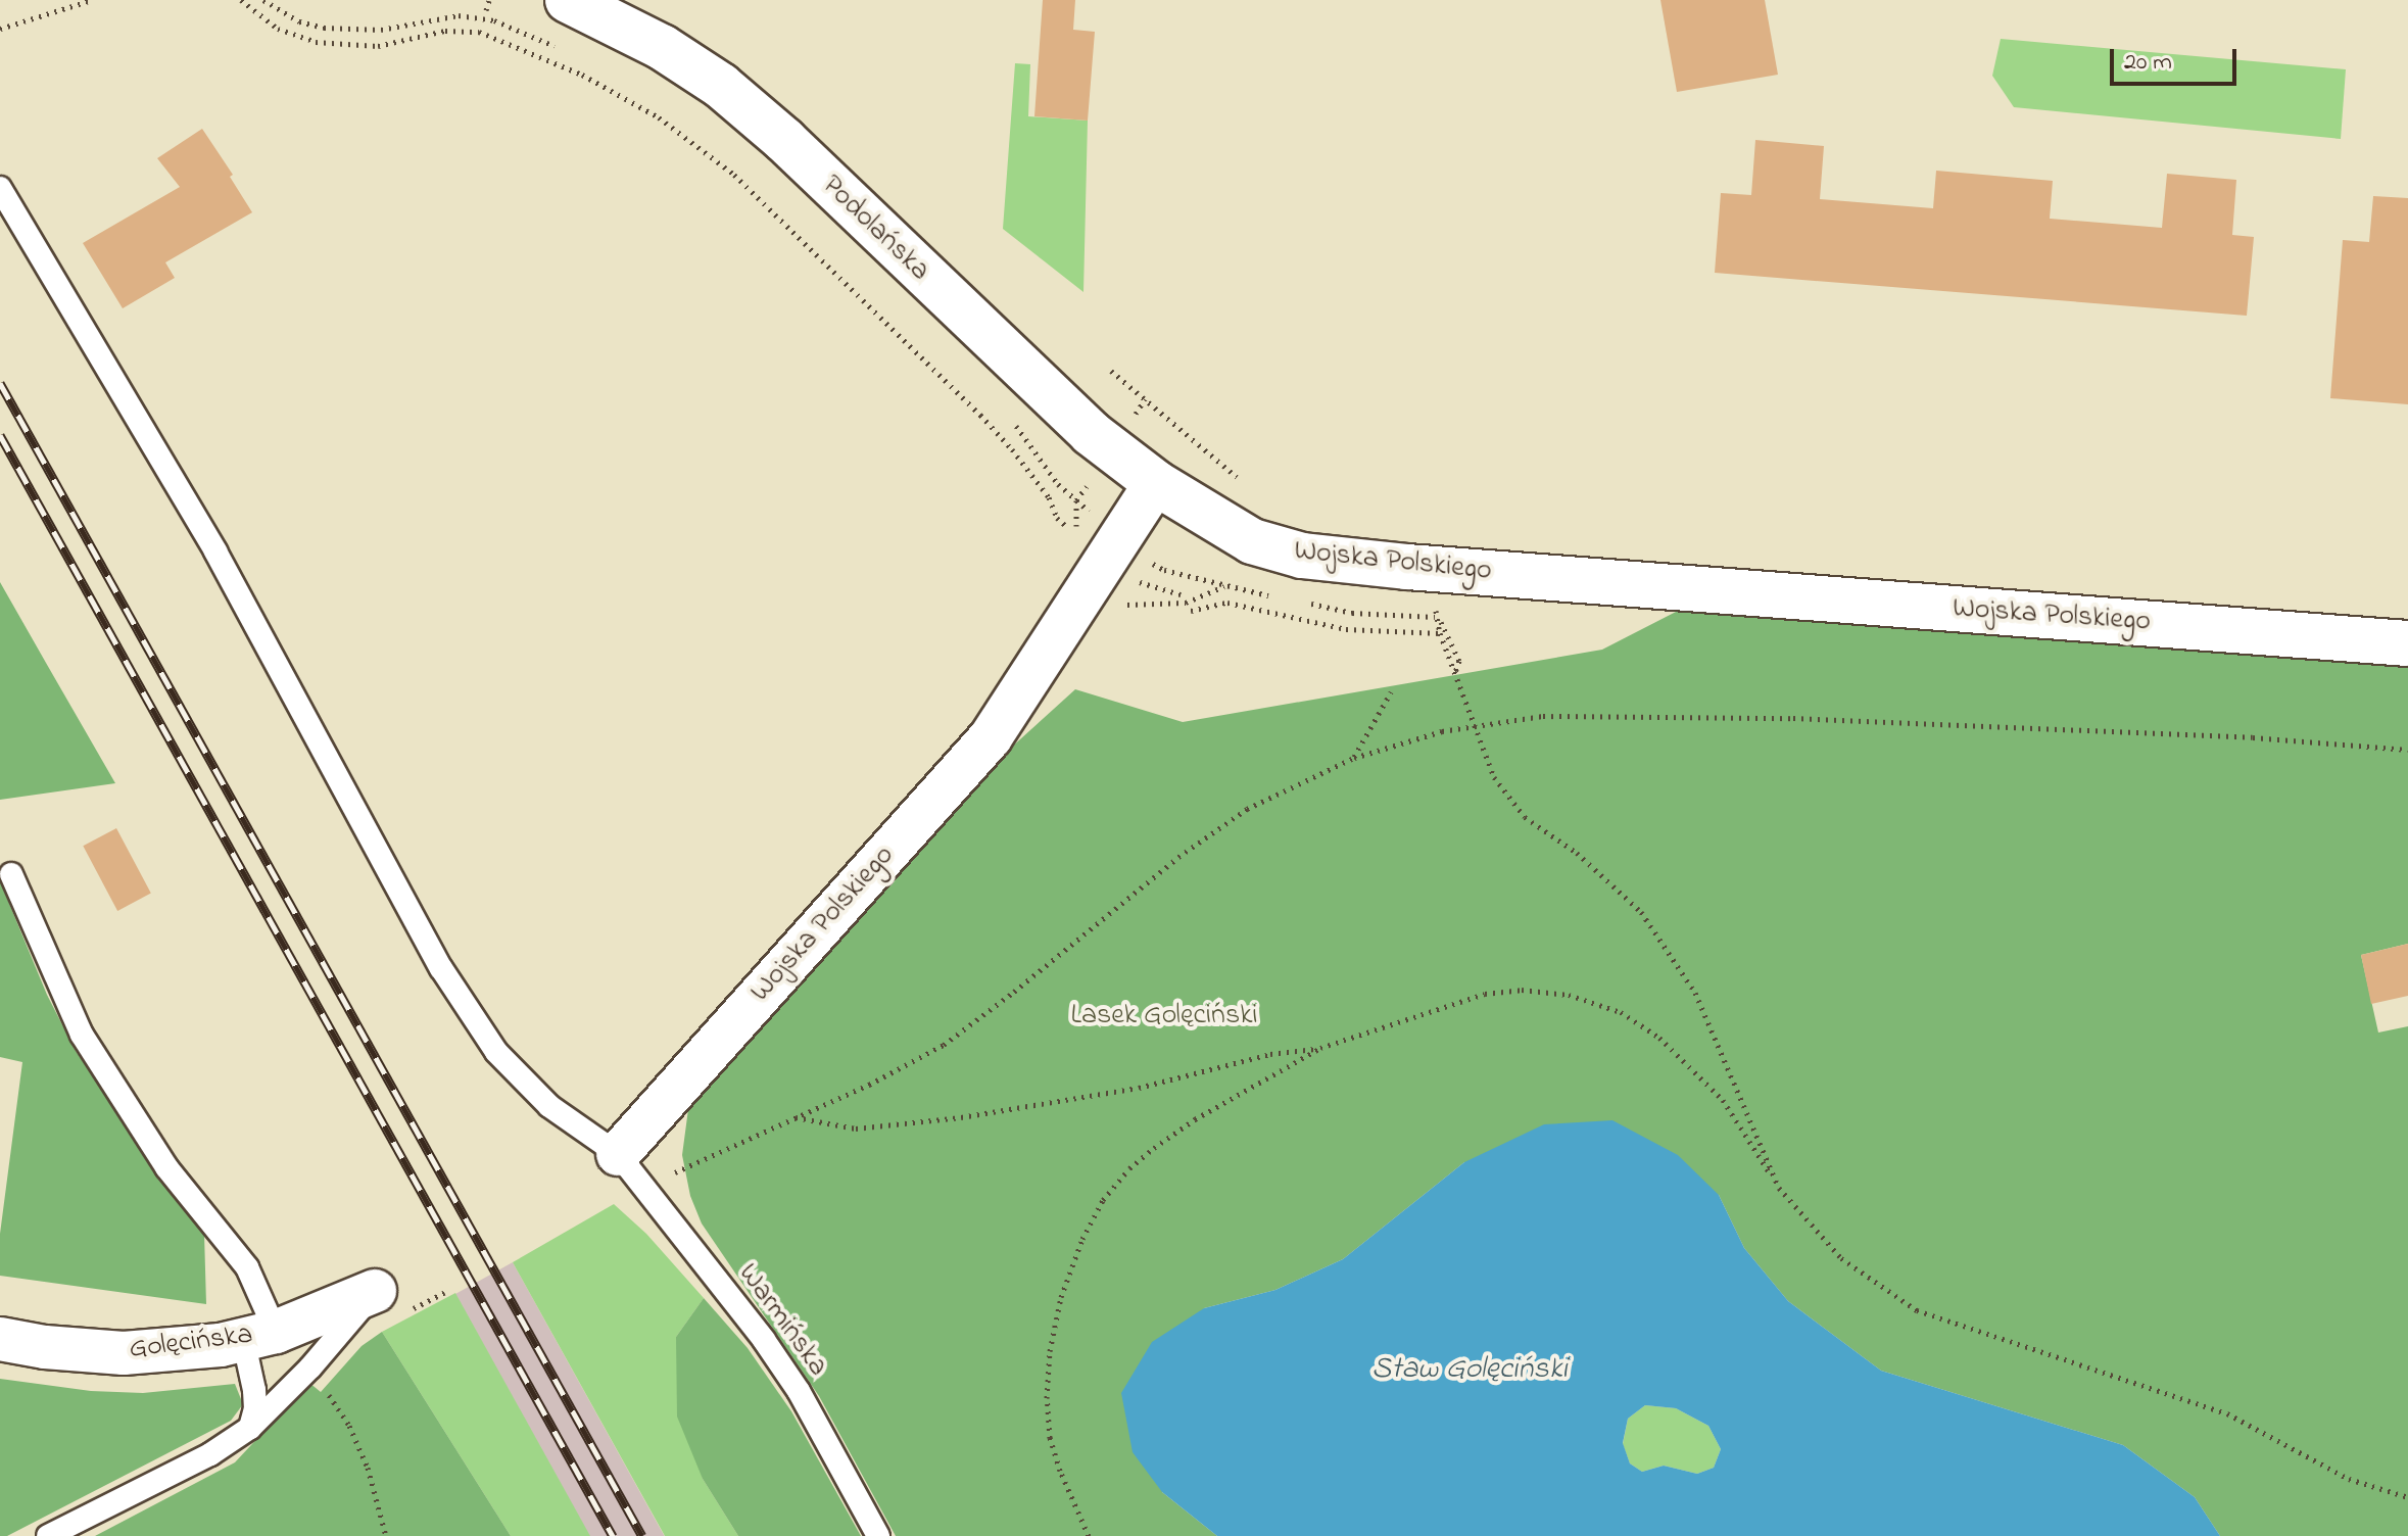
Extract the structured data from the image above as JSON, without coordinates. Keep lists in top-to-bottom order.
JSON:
{
  "streets": {
    "street": ["Podolańska", "Wojska Polskiego", "Golęcińska"],
    "lane": ["Warmińska"]
  },
  "crossings": [
    ["Podolańska", "Wojska Polskiego"],
    ["Wojska Polskiego", "Warmińska"]
  ],
  "water": ["Staw Golęciński"],
  "parks": ["Lasek Golęciński"],
  "scale_bar": "20 m"
}
